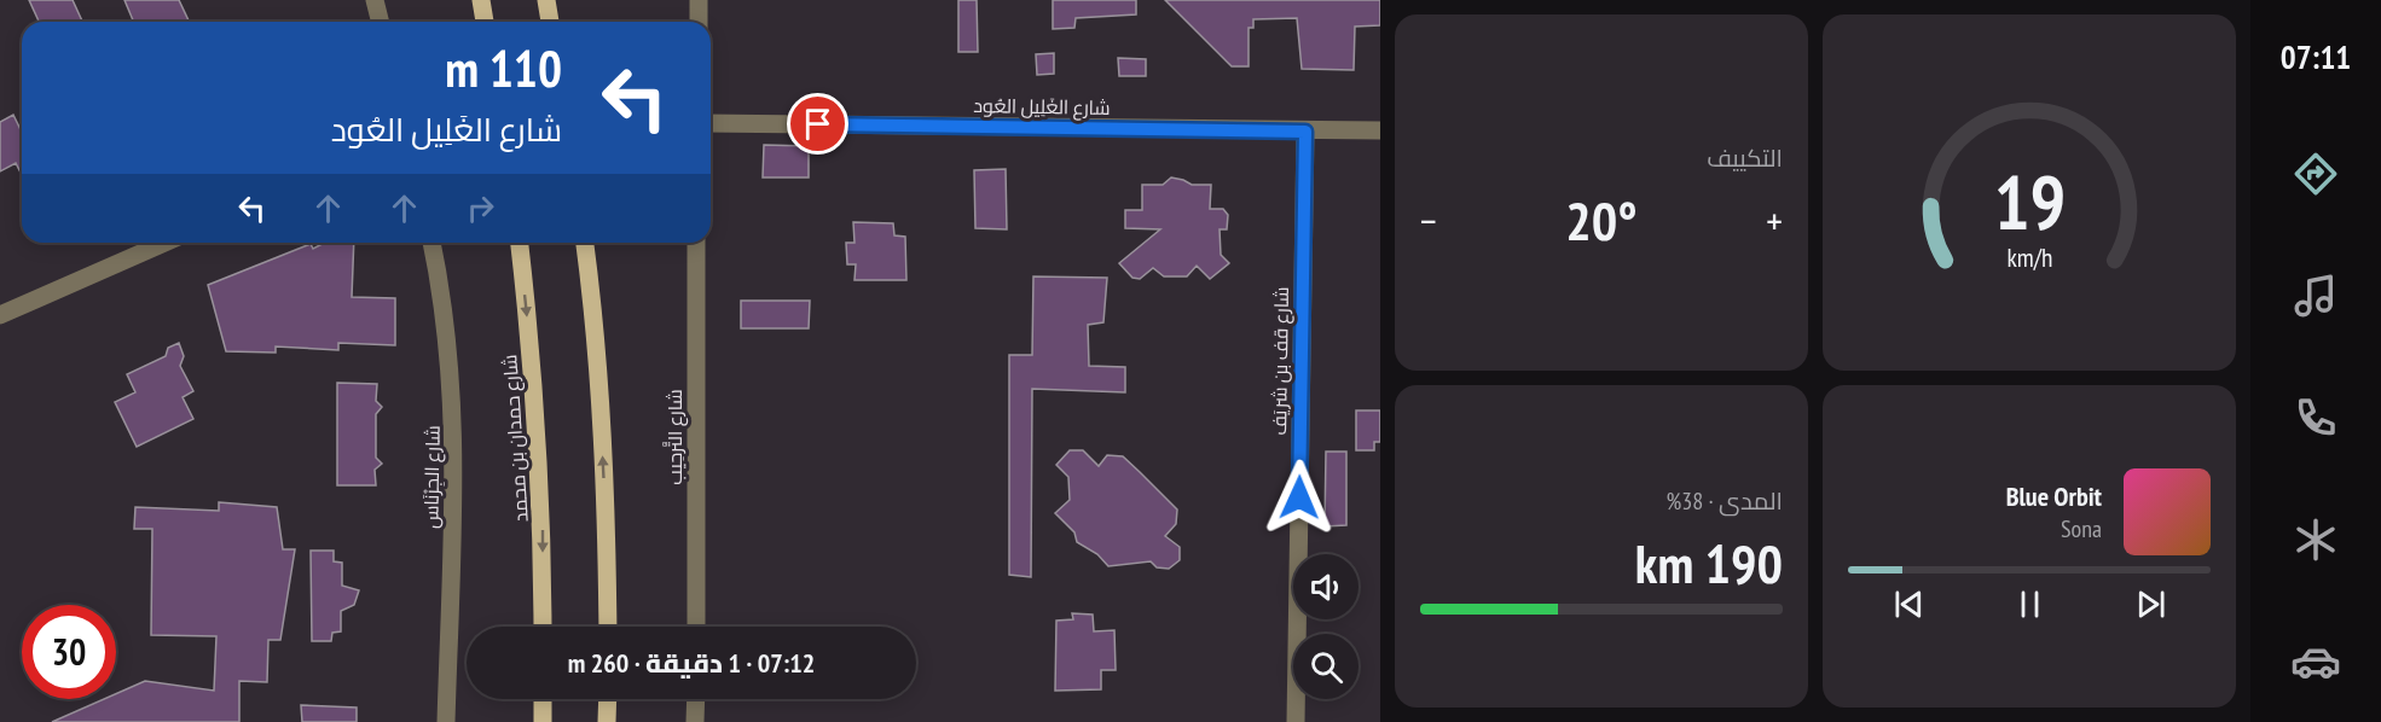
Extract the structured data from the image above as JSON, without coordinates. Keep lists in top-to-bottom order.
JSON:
{
  "streets": {
    "main road": ["شارع حمدان بن محمد"],
    "street": [
      "شارع الغَلِيل العُود",
      "شارع قف بن شريَف",
      "شارع التَّرحِيب",
      "شارع الجِرْنَاس"
    ]
  },
  "crossings": [
    ["شارع الغَلِيل العُود", "شارع قف بن شريَف"]
  ],
  "page": {
    "tabs": "07:11",
    "tile": [
      "التكييف",
      ["المدى · 38%", "190 km"]
    ],
    "turn": ["110 m", "شارع الغَلِيل العُود"],
    "heat": ["−", "20°", "+"],
    "song": ["Blue Orbit", "Sona"],
    "limit": "30",
    "trip": "07:12 · 1 دقيقة · 260 m",
    "gauge": ["19", "km/h"]
  }
}
